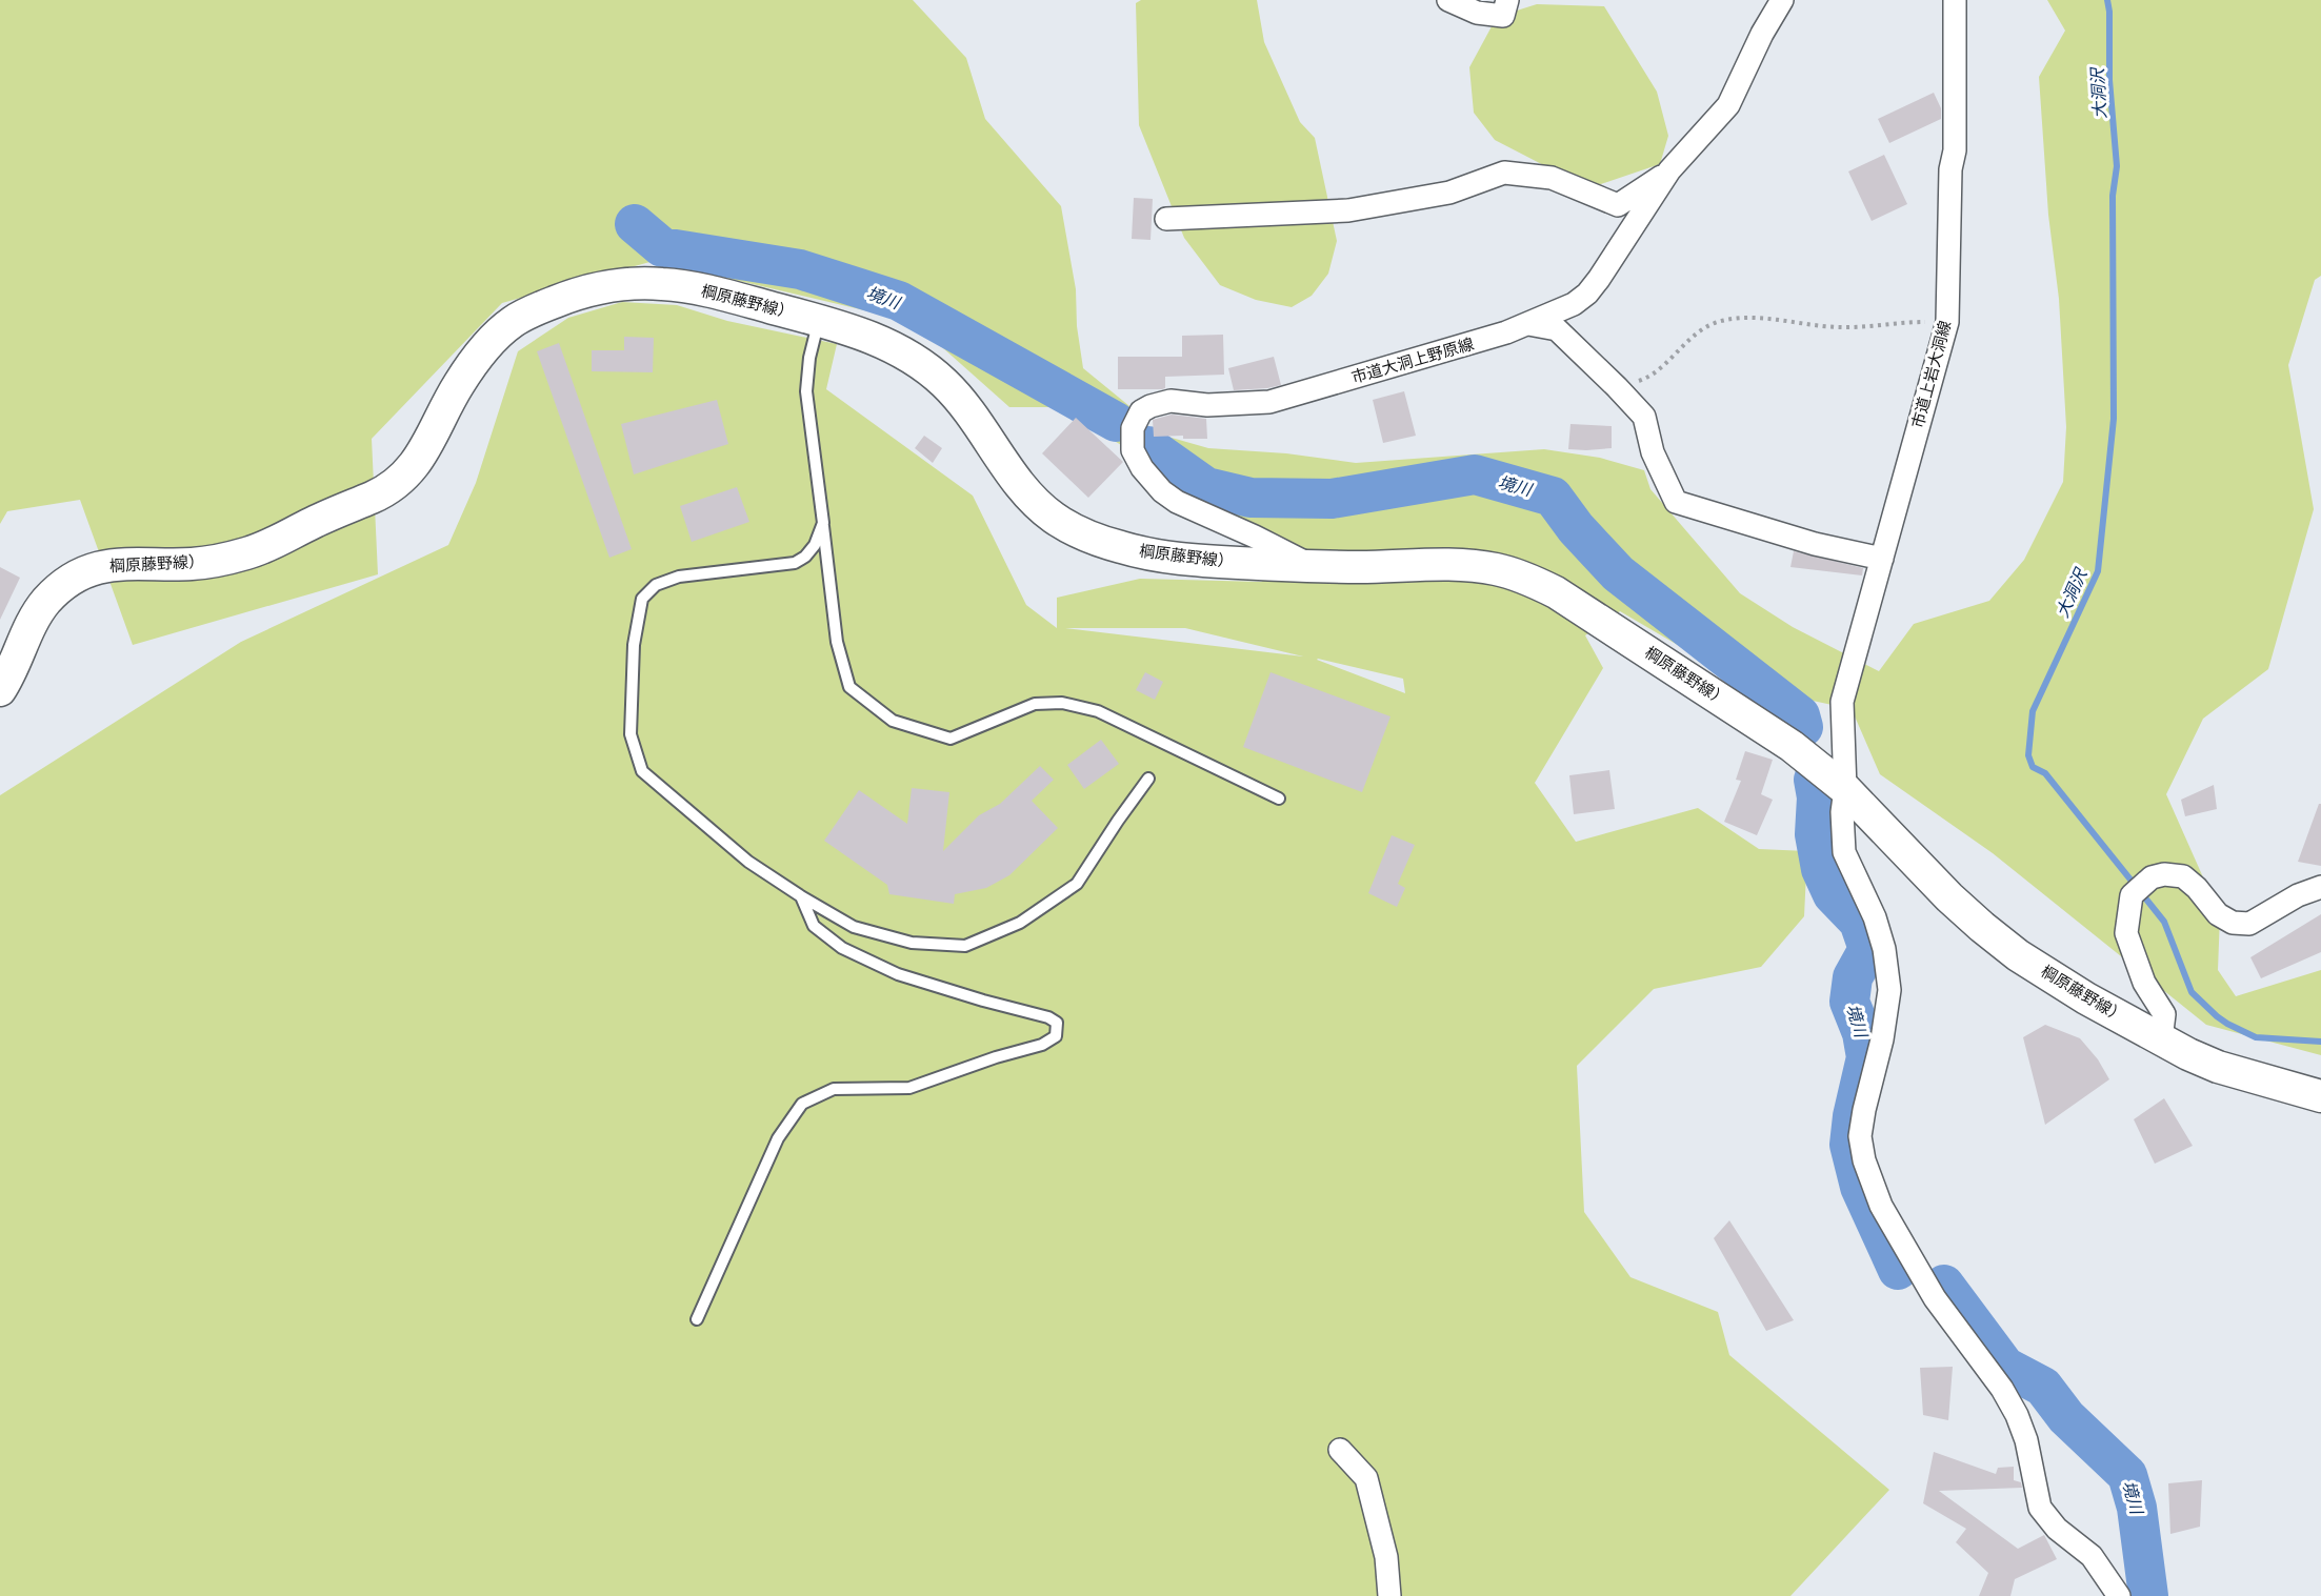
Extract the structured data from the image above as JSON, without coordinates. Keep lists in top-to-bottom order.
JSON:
{
  "streets": {
    "main road": ["棡原藤野線）"],
    "street": ["市道大洞上野原線", "市道上岩大洞線"]
  },
  "crossings": [
    ["棡原藤野線）", "市道大洞上野原線"],
    ["棡原藤野線）", "市道上岩大洞線"]
  ],
  "water": ["大洞沢", "境川"]
}
